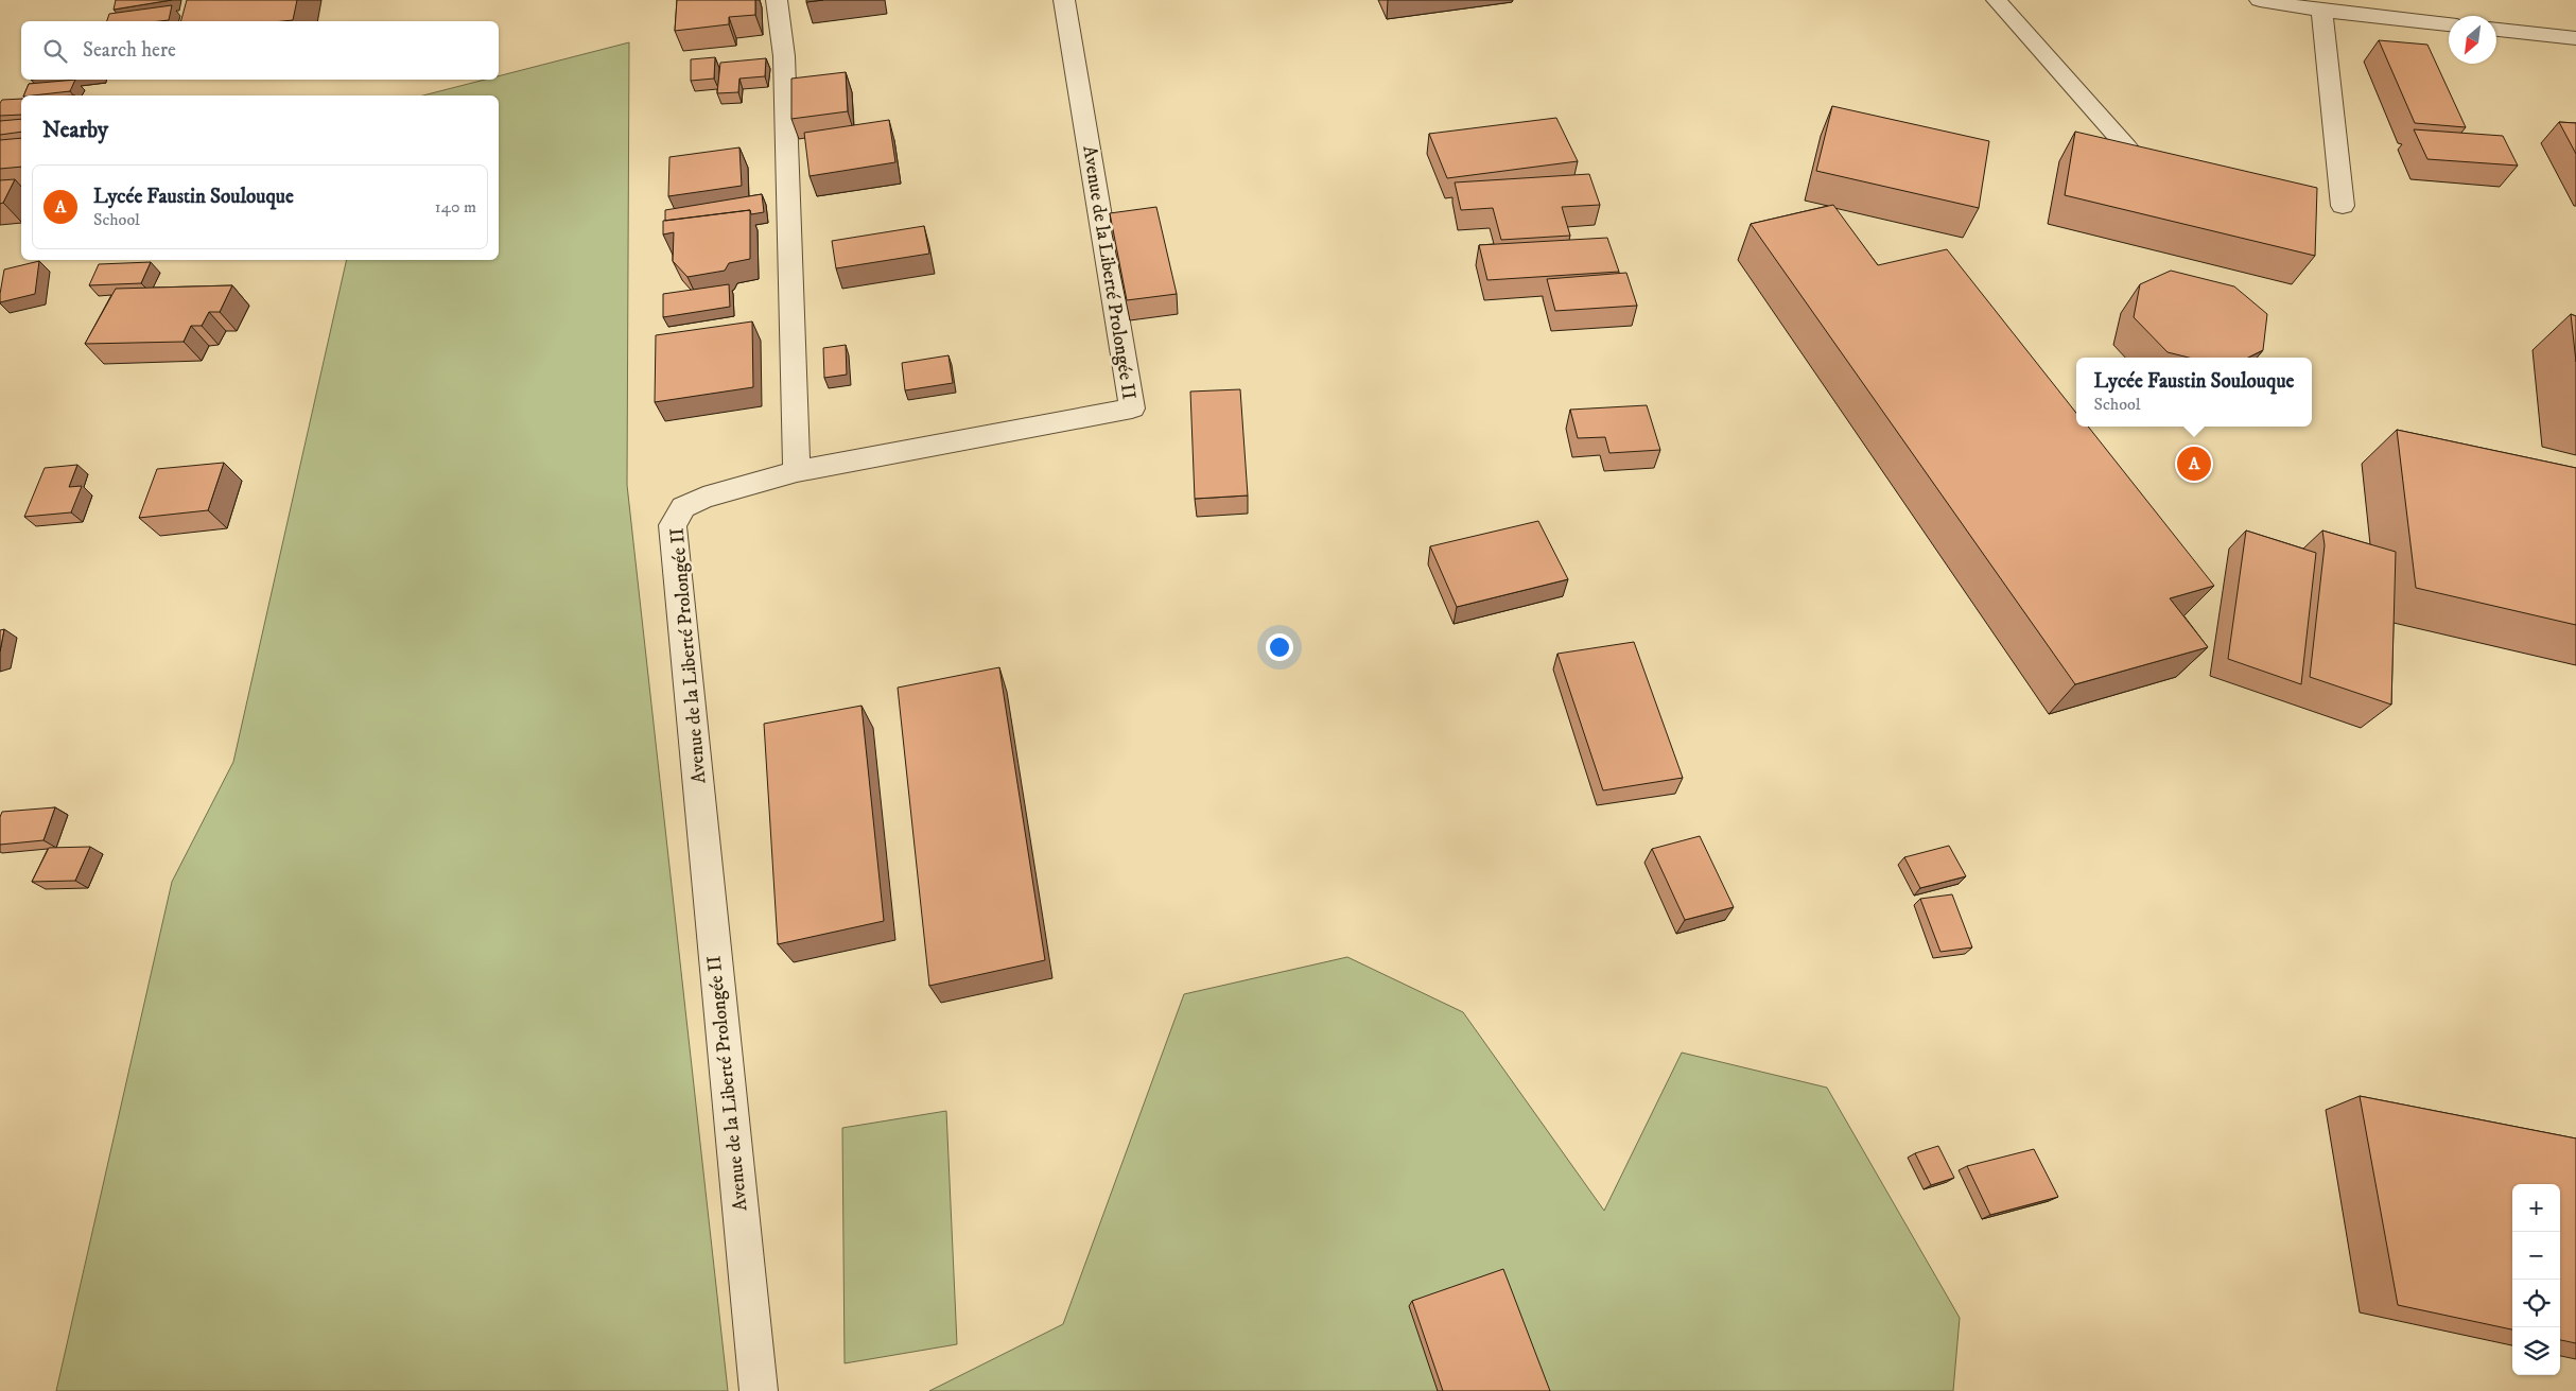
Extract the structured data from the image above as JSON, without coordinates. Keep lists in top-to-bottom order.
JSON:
{
  "streets": {
    "street": ["Avenue de la Liberté Prolongée II"]
  },
  "north": "bottom left",
  "page": {
    "search": "Search here",
    "heading": "Nearby",
    "list": [
      {
        "mark": "A",
        "name": "Lycée Faustin Soulouque",
        "note": "School",
        "value": "140 m"
      }
    ],
    "popup": ["Lycée Faustin Soulouque", "School"],
    "pins": "A",
    "map_buttons": ["+", "−"]
  }
}
